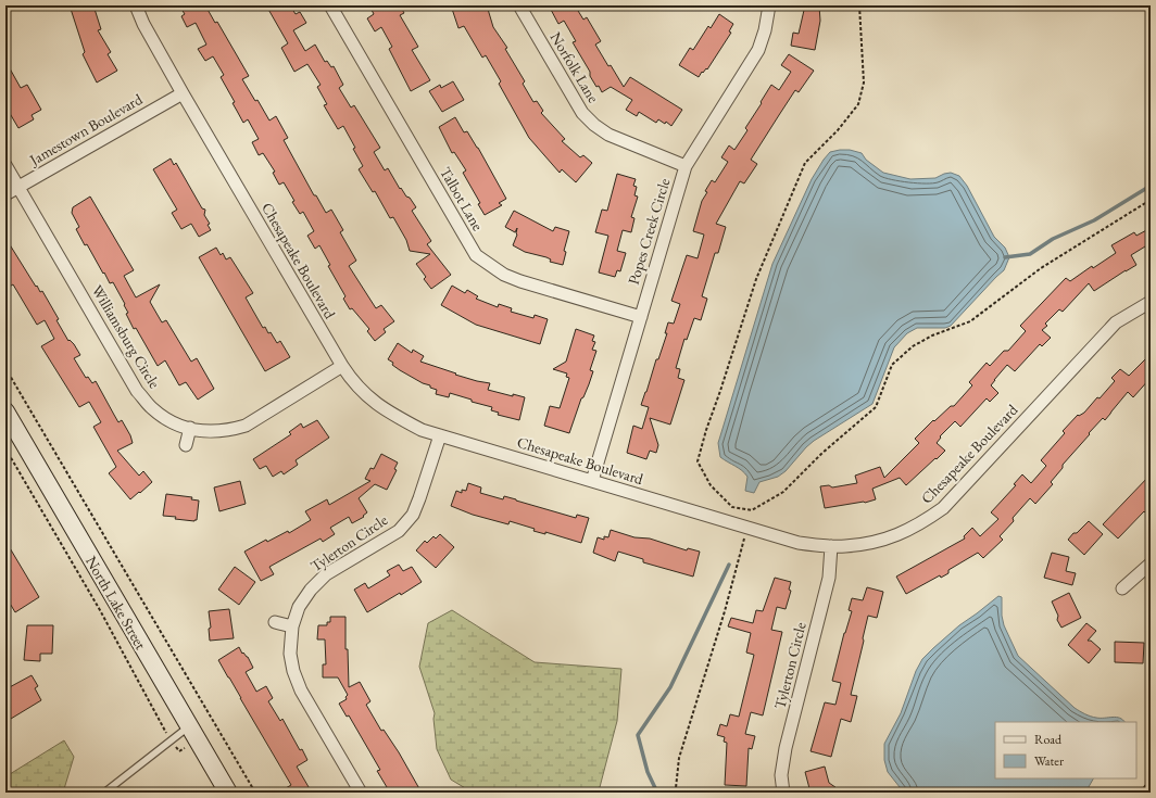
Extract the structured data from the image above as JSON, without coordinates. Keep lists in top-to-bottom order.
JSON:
{
  "streets": {
    "street": [
      "Norfolk Lane",
      "Jamestown Boulevard",
      "Talbot Lane",
      "Popes Creek Circle",
      "Chesapeake Boulevard",
      "Williamsburg Circle",
      "Tylerton Circle",
      "North Lake Street"
    ]
  },
  "crossings": [
    ["Norfolk Lane", "Popes Creek Circle"],
    ["Jamestown Boulevard", "Chesapeake Boulevard"],
    ["Jamestown Boulevard", "Williamsburg Circle"],
    ["Talbot Lane", "Popes Creek Circle"],
    ["Popes Creek Circle", "Chesapeake Boulevard"],
    ["Chesapeake Boulevard", "Williamsburg Circle"],
    ["Chesapeake Boulevard", "Tylerton Circle"]
  ],
  "legend": ["Road", "Water"]
}
